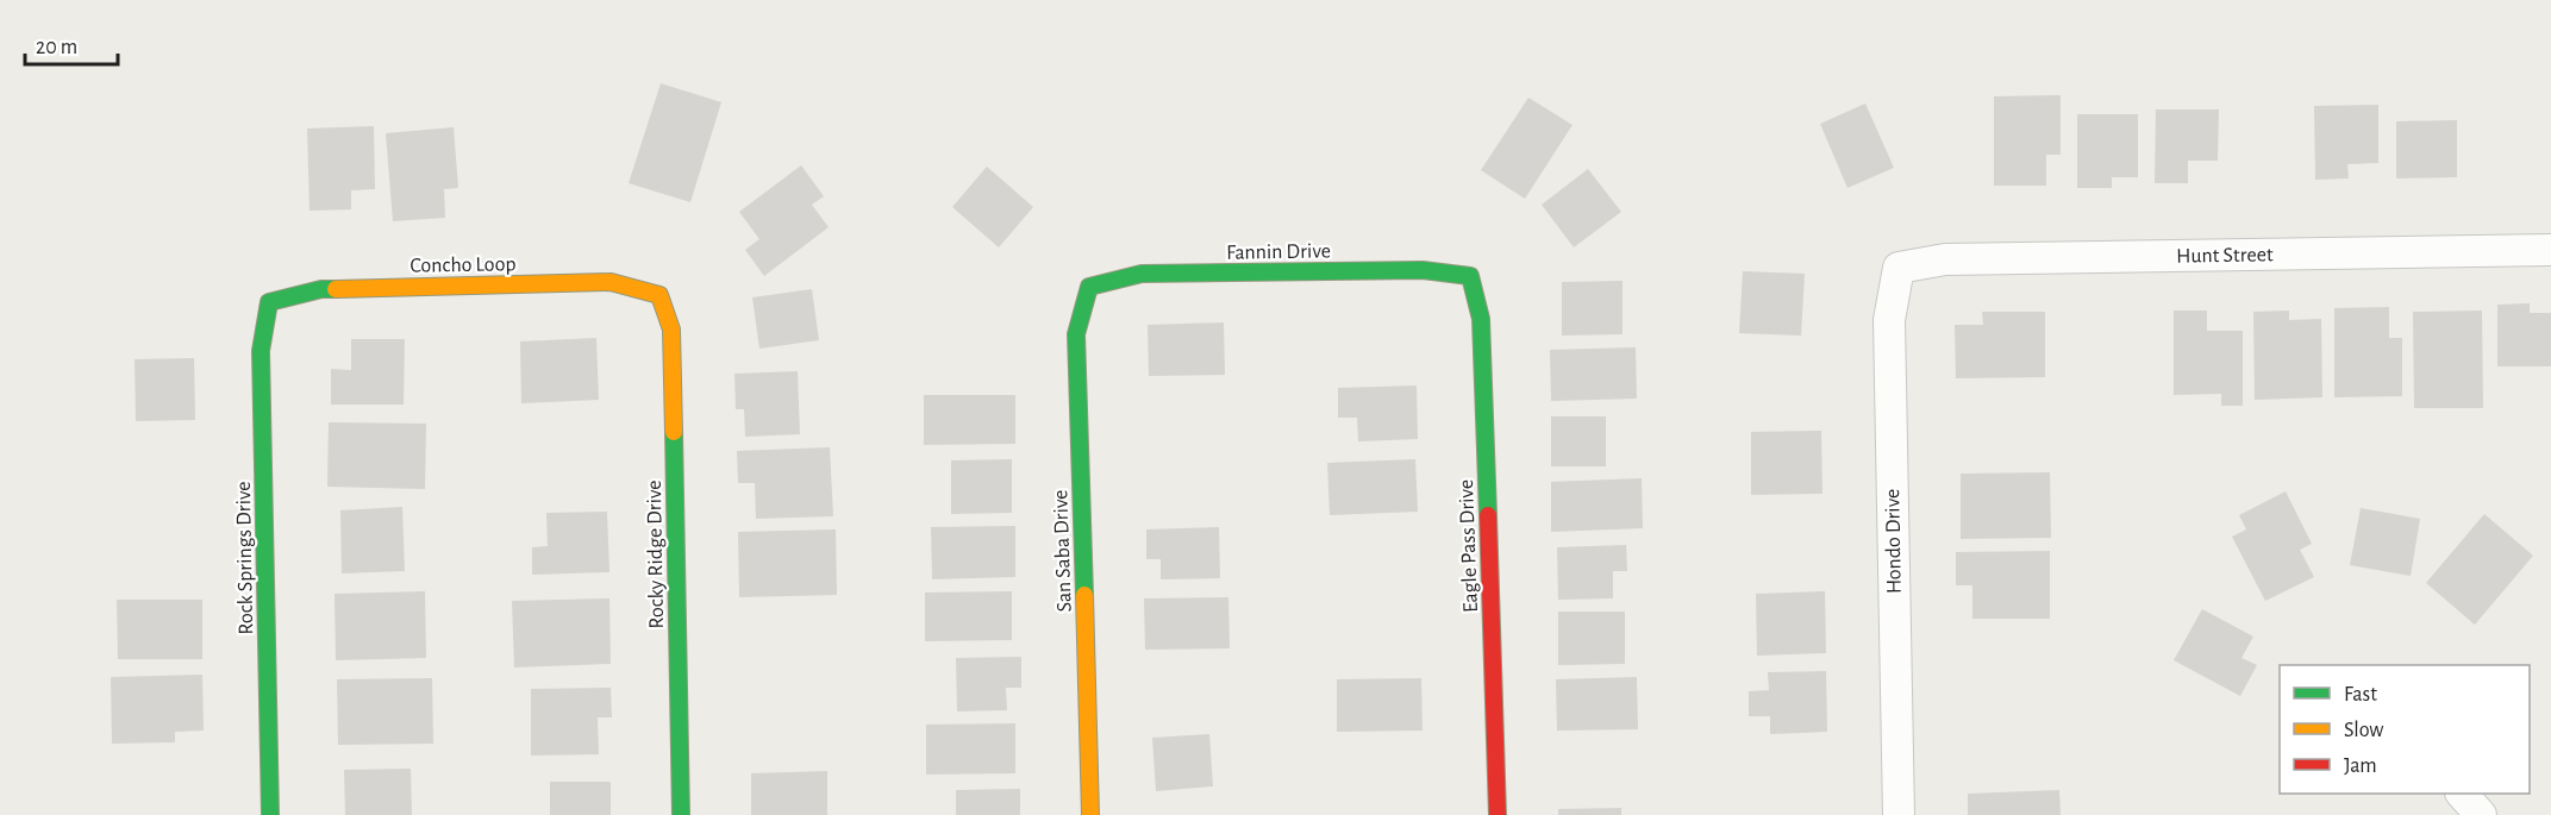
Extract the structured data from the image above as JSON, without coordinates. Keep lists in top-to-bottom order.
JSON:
{
  "streets": {
    "street": [
      "Fannin Drive",
      "Hunt Street",
      "Concho Loop",
      "Hondo Drive",
      "Eagle Pass Drive",
      "San Saba Drive",
      "Rocky Ridge Drive",
      "Rock Springs Drive"
    ]
  },
  "crossings": [
    ["Fannin Drive", "Eagle Pass Drive"],
    ["Fannin Drive", "San Saba Drive"],
    ["Hunt Street", "Hondo Drive"],
    ["Concho Loop", "Rocky Ridge Drive"],
    ["Concho Loop", "Rock Springs Drive"]
  ],
  "legend": ["Fast", "Slow", "Jam"],
  "scale_bar": "20 m"
}
